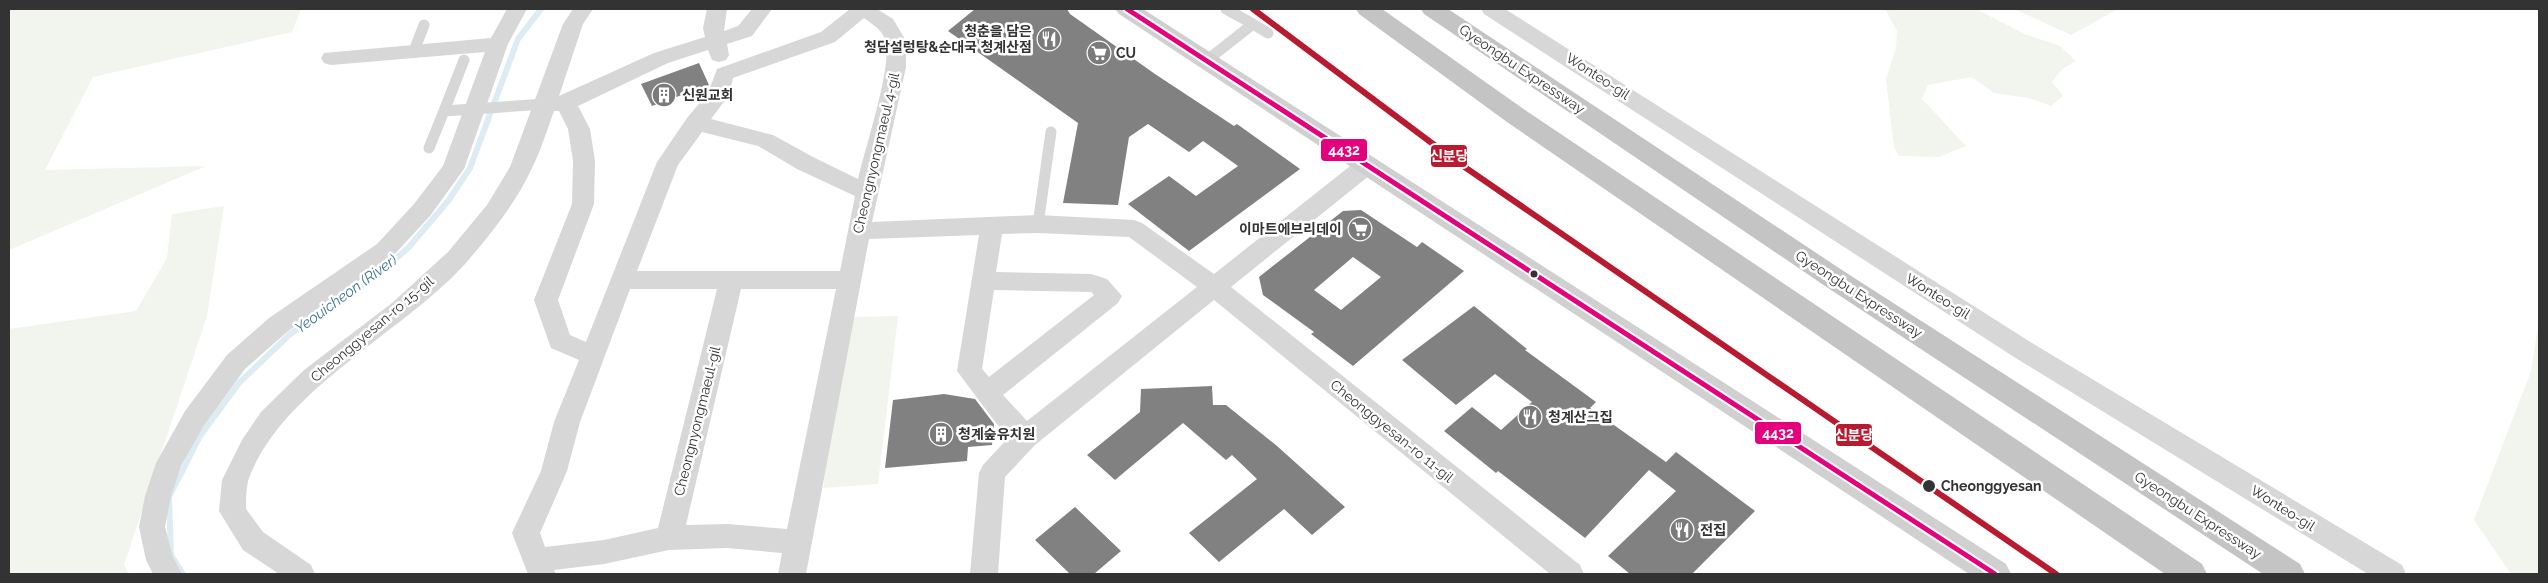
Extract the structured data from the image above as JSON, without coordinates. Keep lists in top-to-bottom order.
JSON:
{
  "streets": {
    "highway": ["Gyeongbu Expressway"],
    "street": [
      "Wonteo-gil",
      "Cheongnyongmaeul 4-gil",
      "Cheonggyesan-ro 15-gil",
      "Cheongnyongmaeul-gil",
      "Cheonggyesan-ro 11-gil"
    ]
  },
  "water": ["Yeouicheon (River)"],
  "places": {
    "restaurant": ["청춘을 담은 청담설렁탕&순대국 청계산점", "청계산그집", "전집"],
    "supermarket": ["CU", "이마트에브리데이"],
    "building": ["신원교회", "청계숲유치원"],
    "other": ["Cheonggyesan"]
  },
  "lines": ["transit line 신분당", "transit line 4432"]
}
